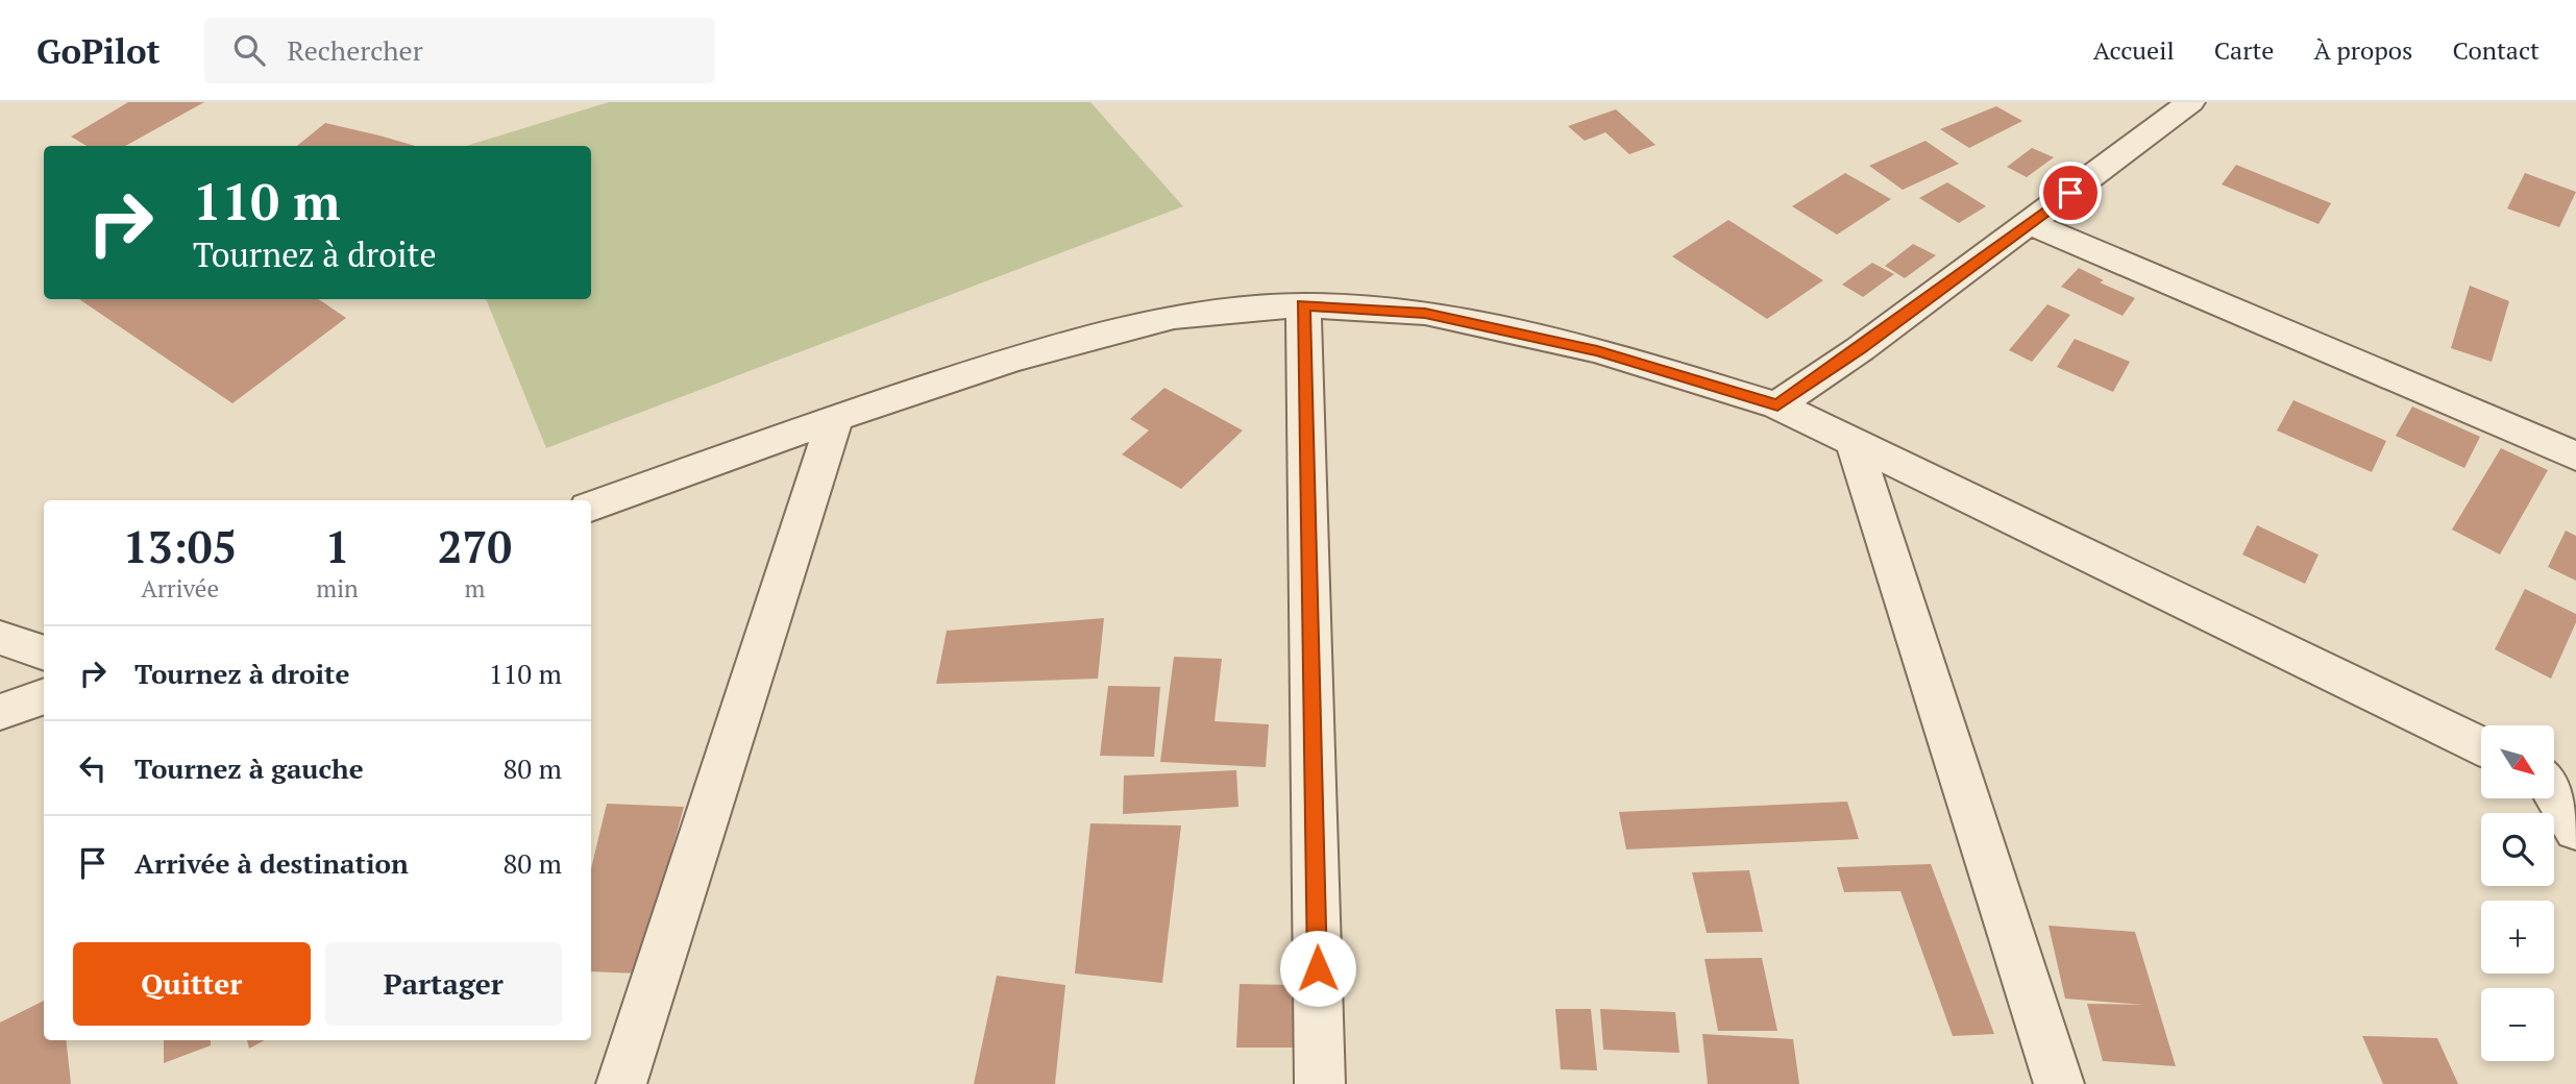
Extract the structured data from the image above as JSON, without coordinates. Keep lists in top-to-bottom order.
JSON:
{
  "north": "bottom right",
  "page": {
    "header": "GoPilot",
    "search": "Rechercher",
    "nav": [
      "Accueil",
      "Carte",
      "À propos",
      "Contact"
    ],
    "turn": ["110 m", "Tournez à droite"],
    "eta": [
      "13:05",
      "Arrivée",
      "1",
      "min",
      "270",
      "m"
    ],
    "list": [
      {
        "name": "Tournez à droite",
        "value": "110 m"
      },
      {
        "name": "Tournez à gauche",
        "value": "80 m"
      },
      {
        "name": "Arrivée à destination",
        "value": "80 m"
      }
    ],
    "map_buttons": ["+", "−"],
    "buttons": ["Quitter", "Partager"]
  }
}
